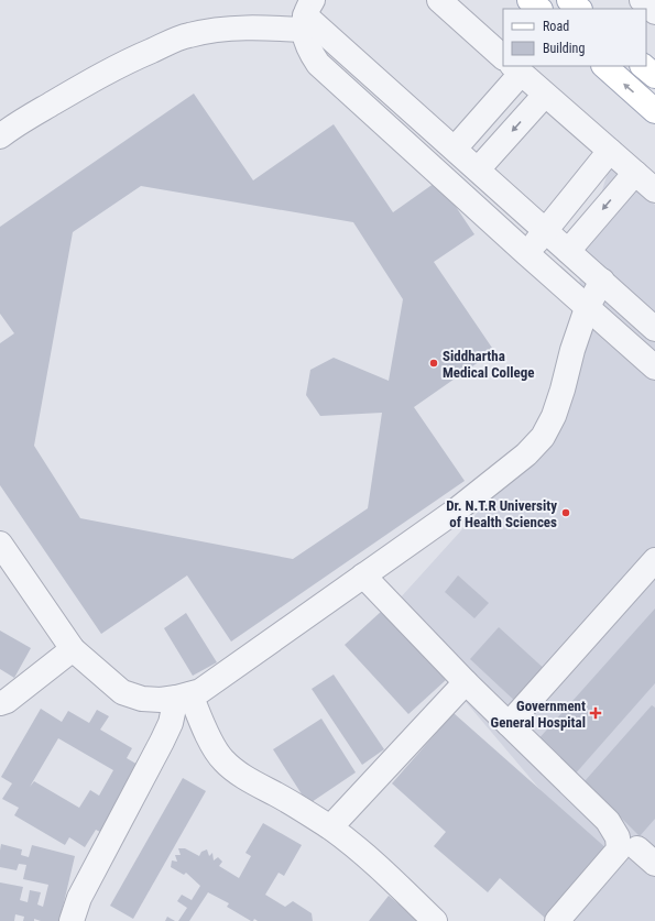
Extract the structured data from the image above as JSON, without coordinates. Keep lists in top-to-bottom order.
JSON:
{
  "places": {
    "other": ["Siddhartha Medical College", "Dr. N.T.R University of Health Sciences"],
    "health": ["Government General Hospital"]
  },
  "legend": ["Road", "Building"]
}
